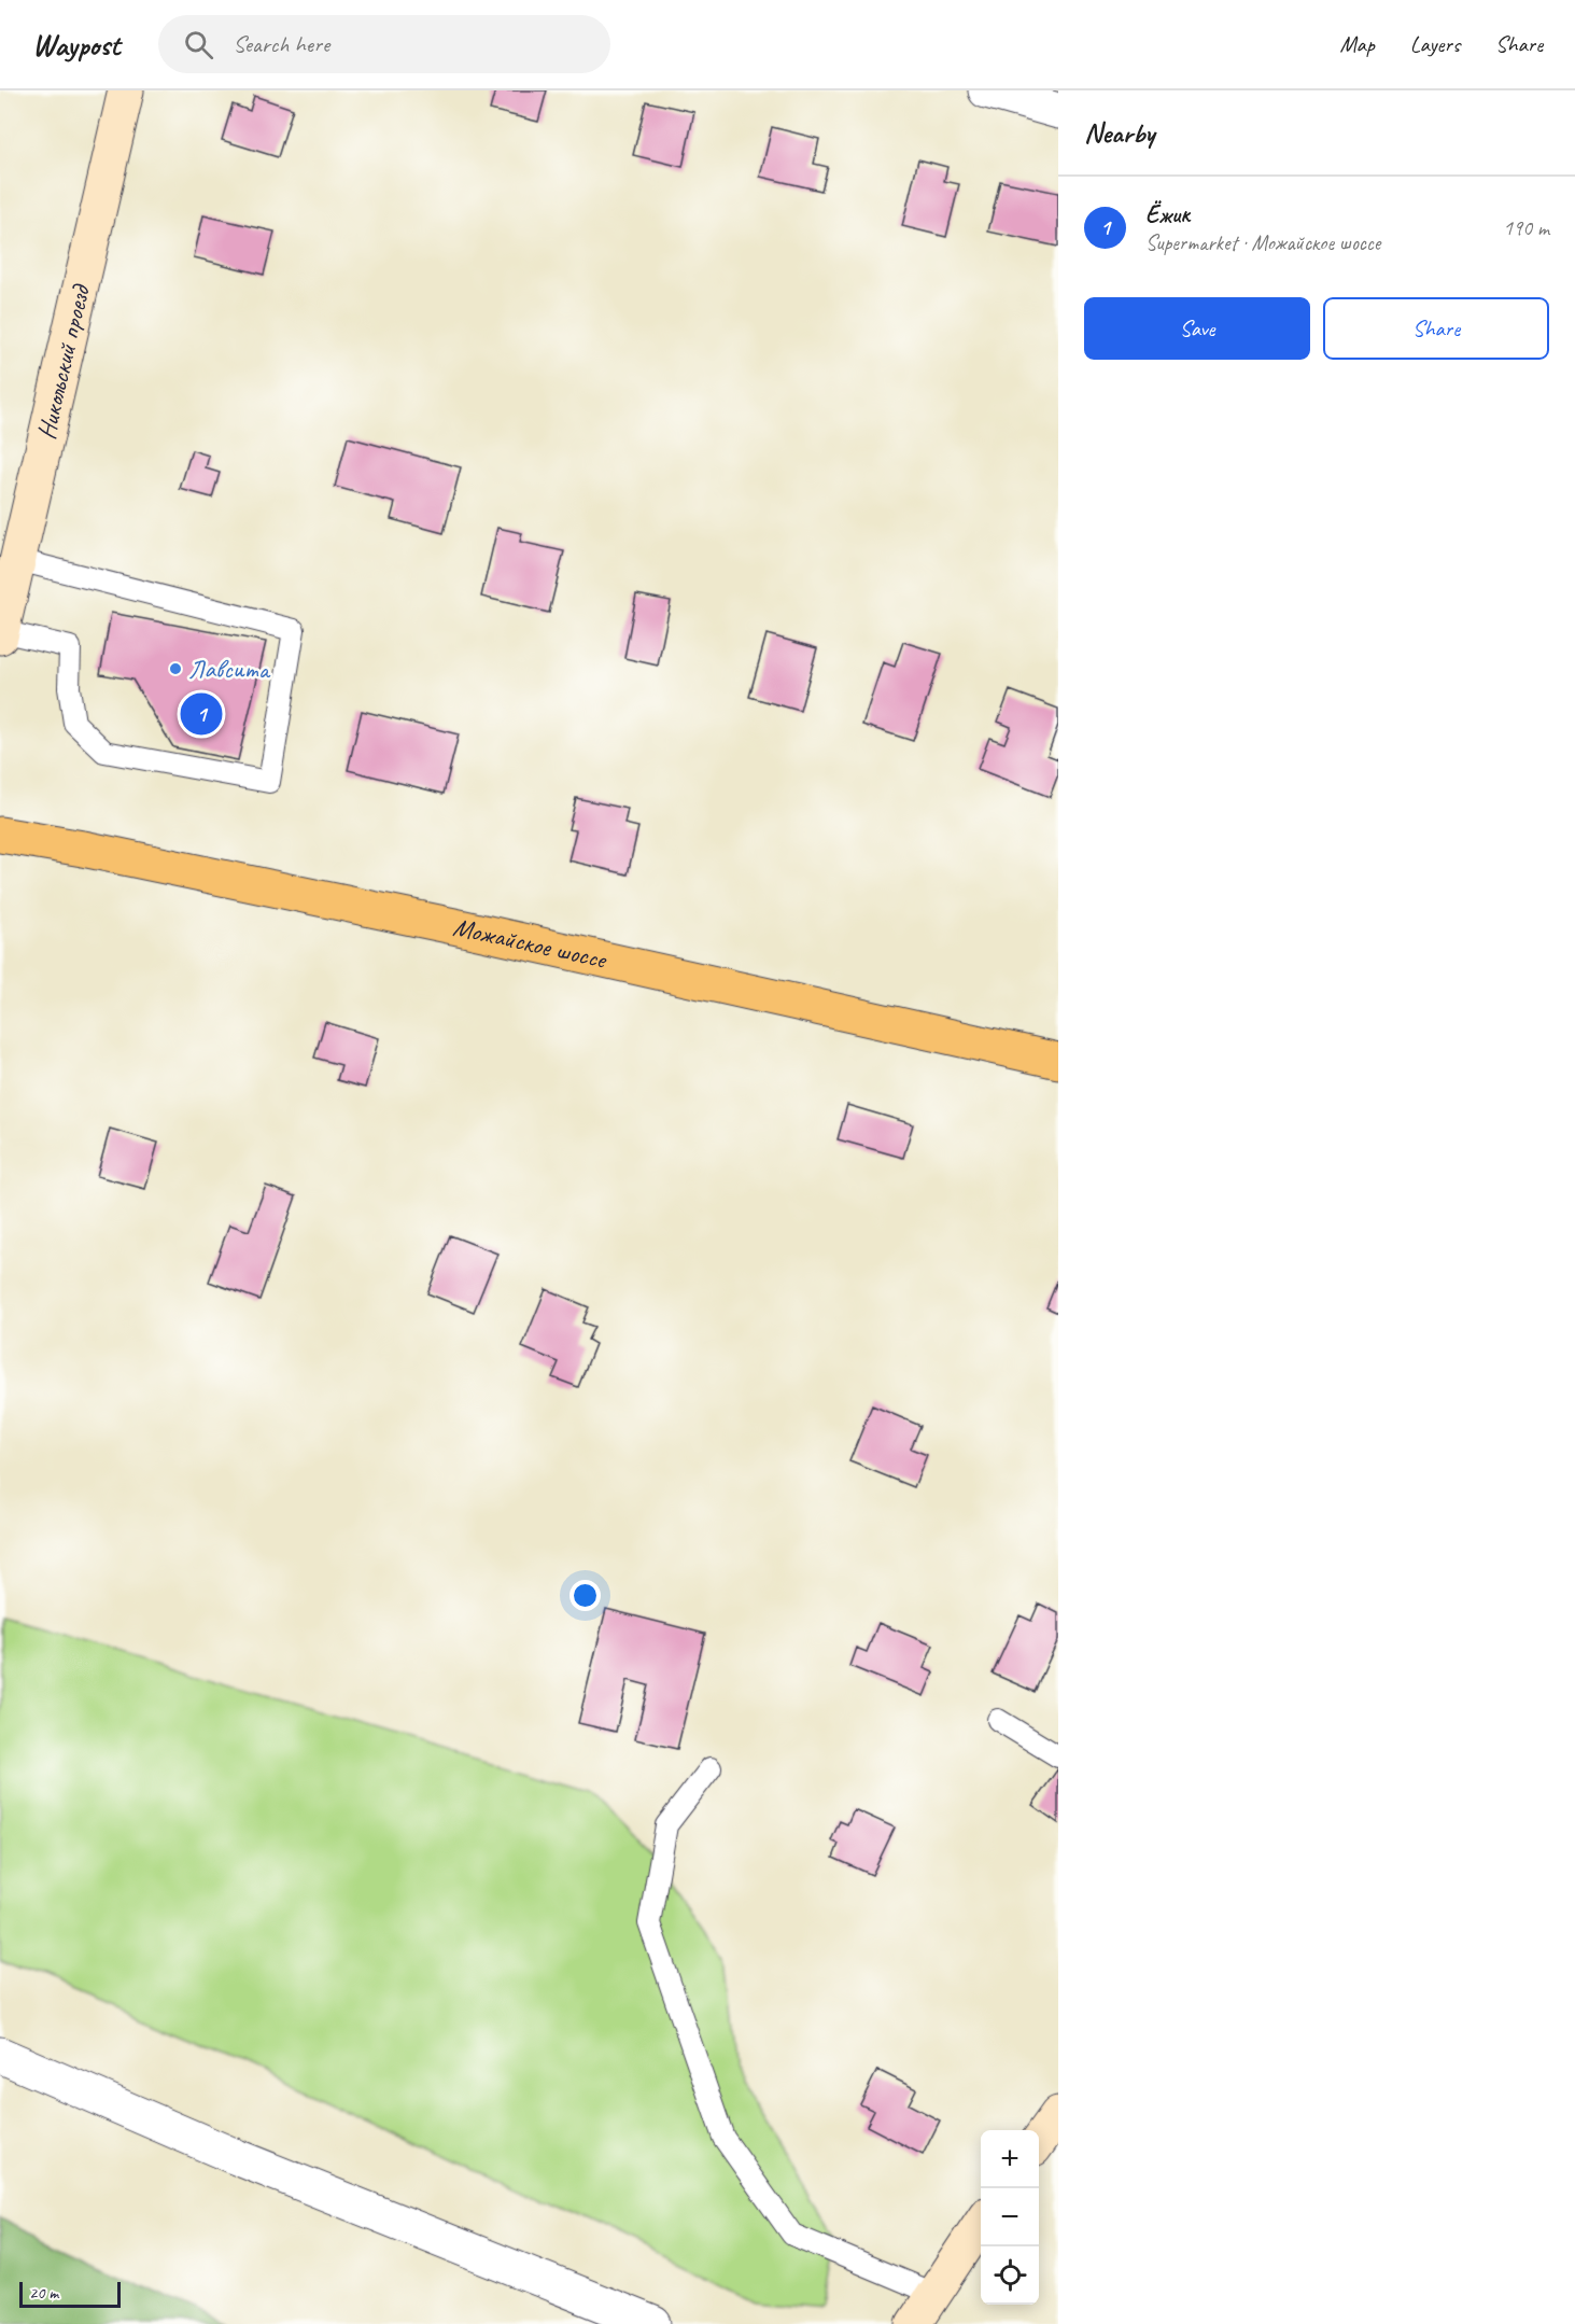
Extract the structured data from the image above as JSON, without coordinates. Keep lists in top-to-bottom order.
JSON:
{
  "streets": {
    "main road": ["Никольский проезд", "Можайское шоссе"]
  },
  "places": ["Лавсита"],
  "scale_bar": "20 m",
  "page": {
    "header": "Waypost",
    "search": "Search here",
    "nav": ["Map", "Layers", "Share"],
    "heading": "Nearby",
    "list": [
      {
        "mark": "1",
        "name": "Ёжик",
        "note": "Supermarket · Можайское шоссе",
        "value": "190 m"
      }
    ],
    "buttons": ["Save", "Share"],
    "pins": "1",
    "map_buttons": ["+", "−"],
    "scale": "20 m"
  }
}
